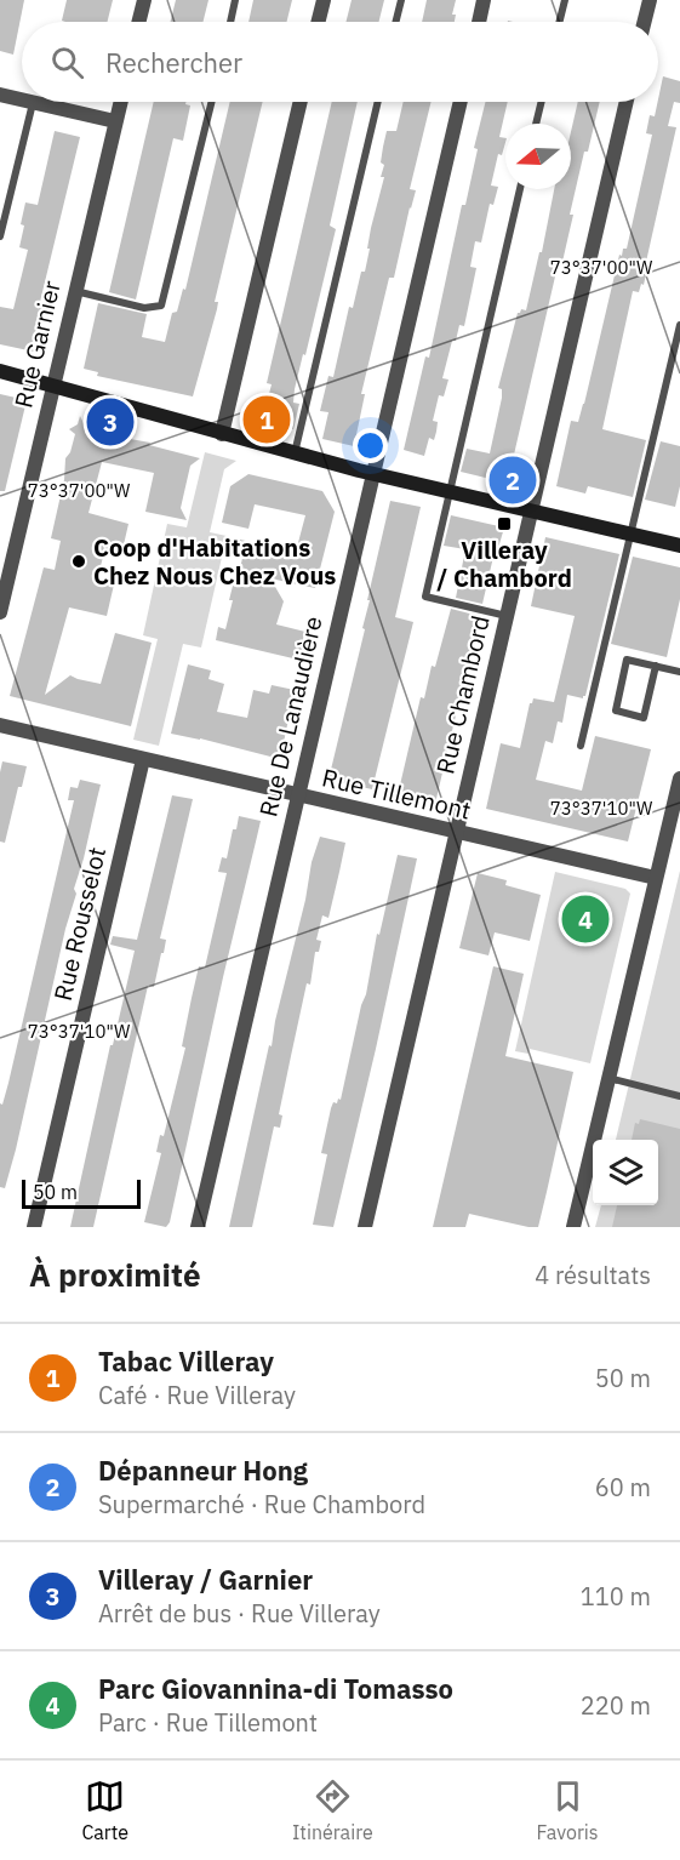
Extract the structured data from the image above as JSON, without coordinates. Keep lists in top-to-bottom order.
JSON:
{
  "streets": {
    "street": [
      "Rue Garnier",
      "Rue Chambord",
      "Rue De Lanaudière",
      "Rue Tillemont",
      "Rue Rousselot"
    ]
  },
  "crossings": [
    ["Rue Chambord", "Rue Tillemont"],
    ["Rue De Lanaudière", "Rue Tillemont"],
    ["Rue Tillemont", "Rue Rousselot"]
  ],
  "places": {
    "transit": ["Villeray / Chambord"],
    "other": ["Coop d'Habitations Chez Nous Chez Vous"]
  },
  "scale_bar": "50 m",
  "north": "left",
  "page": {
    "search": "Rechercher",
    "pins": [
      "1",
      "3",
      "2",
      "4"
    ],
    "scale": "50 m",
    "heading": ["À proximité", "4 résultats"],
    "list": [
      {
        "mark": "1",
        "name": "Tabac Villeray",
        "note": "Café · Rue Villeray",
        "value": "50 m"
      },
      {
        "mark": "2",
        "name": "Dépanneur Hong",
        "note": "Supermarché · Rue Chambord",
        "value": "60 m"
      },
      {
        "mark": "3",
        "name": "Villeray / Garnier",
        "note": "Arrêt de bus · Rue Villeray",
        "value": "110 m"
      },
      {
        "mark": "4",
        "name": "Parc Giovannina-di Tomasso",
        "note": "Parc · Rue Tillemont",
        "value": "220 m"
      }
    ],
    "nav": ["Carte", "Itinéraire", "Favoris"]
  },
  "coordinates": ["73°37'00\"W", "73°37'10\"W"]
}
